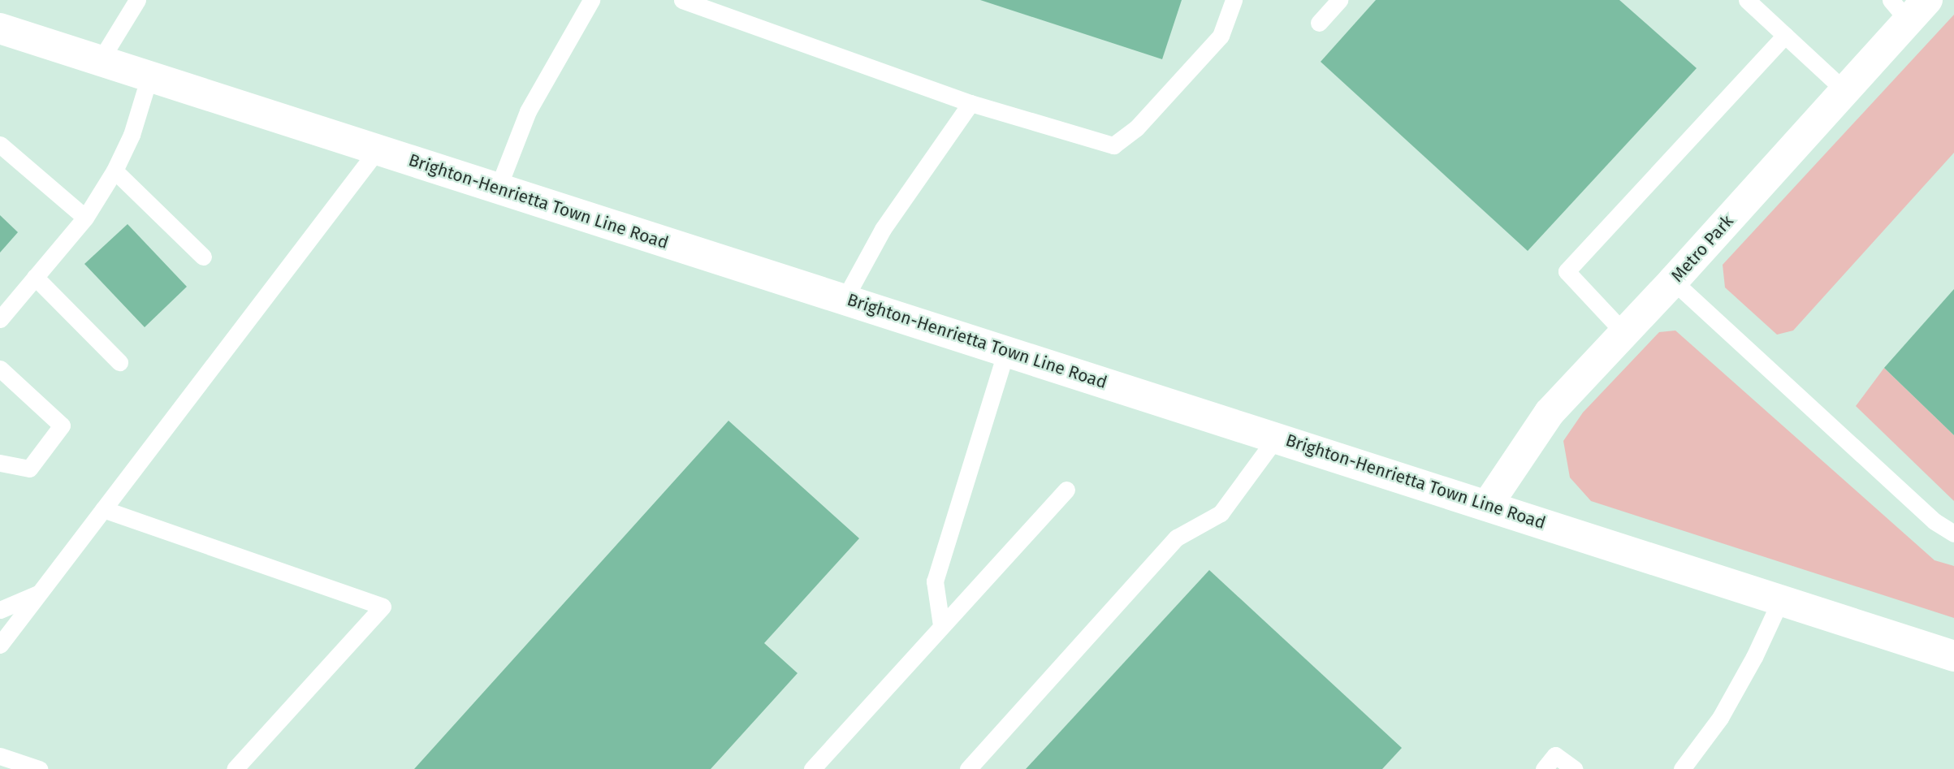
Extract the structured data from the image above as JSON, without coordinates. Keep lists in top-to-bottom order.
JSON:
{
  "streets": {
    "street": ["Brighton-Henrietta Town Line Road", "Metro Park"]
  },
  "crossings": [
    ["Brighton-Henrietta Town Line Road", "Metro Park"]
  ]
}
